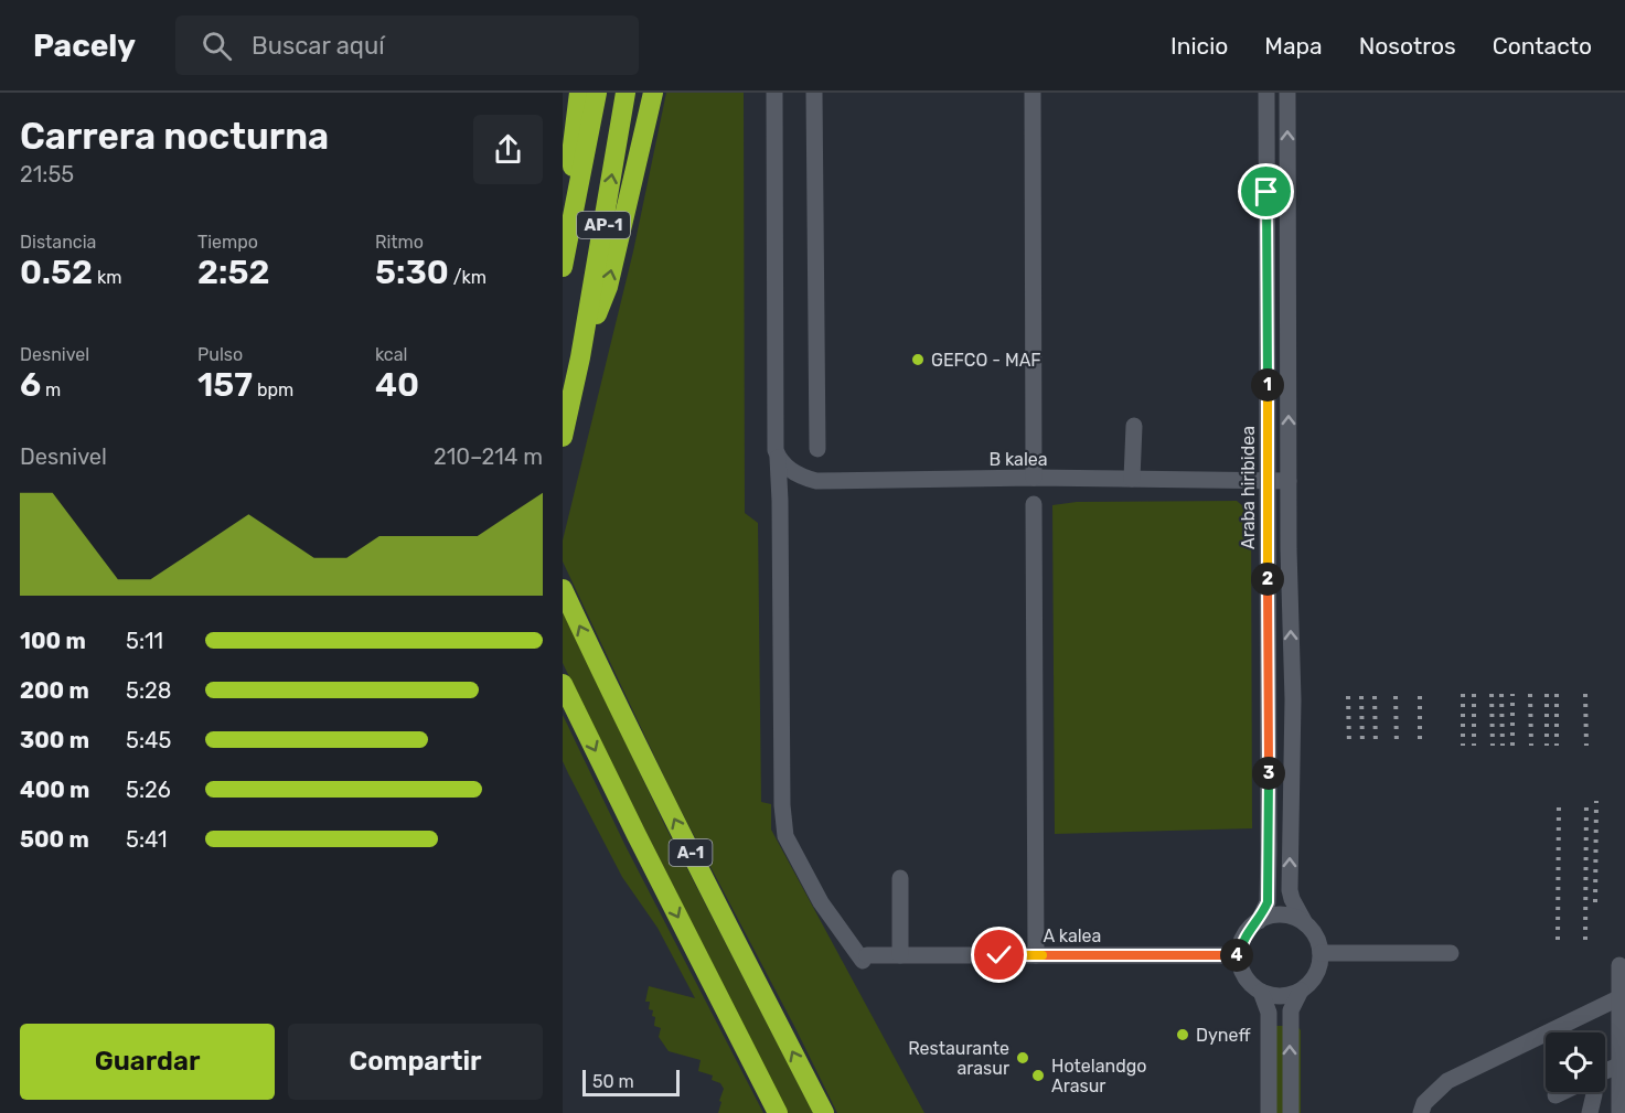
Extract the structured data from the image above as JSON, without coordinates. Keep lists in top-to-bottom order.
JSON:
{
  "streets": {
    "highway": ["AP-1", "A-1"],
    "street": ["B kalea", "Araba hiribidea", "A kalea"]
  },
  "crossings": [
    ["B kalea", "Araba hiribidea"],
    ["B kalea", "A kalea"],
    ["Araba hiribidea", "A kalea"]
  ],
  "places": [
    "GEFCO - MAF",
    "Dyneff",
    "Restaurante arasur",
    "Hotelandgo Arasur"
  ],
  "scale_bar": "50 m",
  "page": {
    "header": "Pacely",
    "search": "Buscar aquí",
    "nav": [
      "Inicio",
      "Mapa",
      "Nosotros",
      "Contacto"
    ],
    "heading": ["Carrera nocturna", "21:55"],
    "stats": [
      ["Distancia", "0.52 km"],
      ["Tiempo", "2:52"],
      ["Ritmo", "5:30 /km"],
      ["Desnivel", "6 m"],
      ["Pulso", "157 bpm"],
      ["kcal", "40"]
    ],
    "pins": [
      "1",
      "2",
      "3",
      "4"
    ],
    "chart": ["Desnivel", "210–214 m"],
    "list": [
      {
        "name": "100 m",
        "note": "5:11"
      },
      {
        "name": "200 m",
        "note": "5:28"
      },
      {
        "name": "300 m",
        "note": "5:45"
      },
      {
        "name": "400 m",
        "note": "5:26"
      },
      {
        "name": "500 m",
        "note": "5:41"
      }
    ],
    "buttons": ["Guardar", "Compartir"],
    "scale": "50 m"
  }
}
